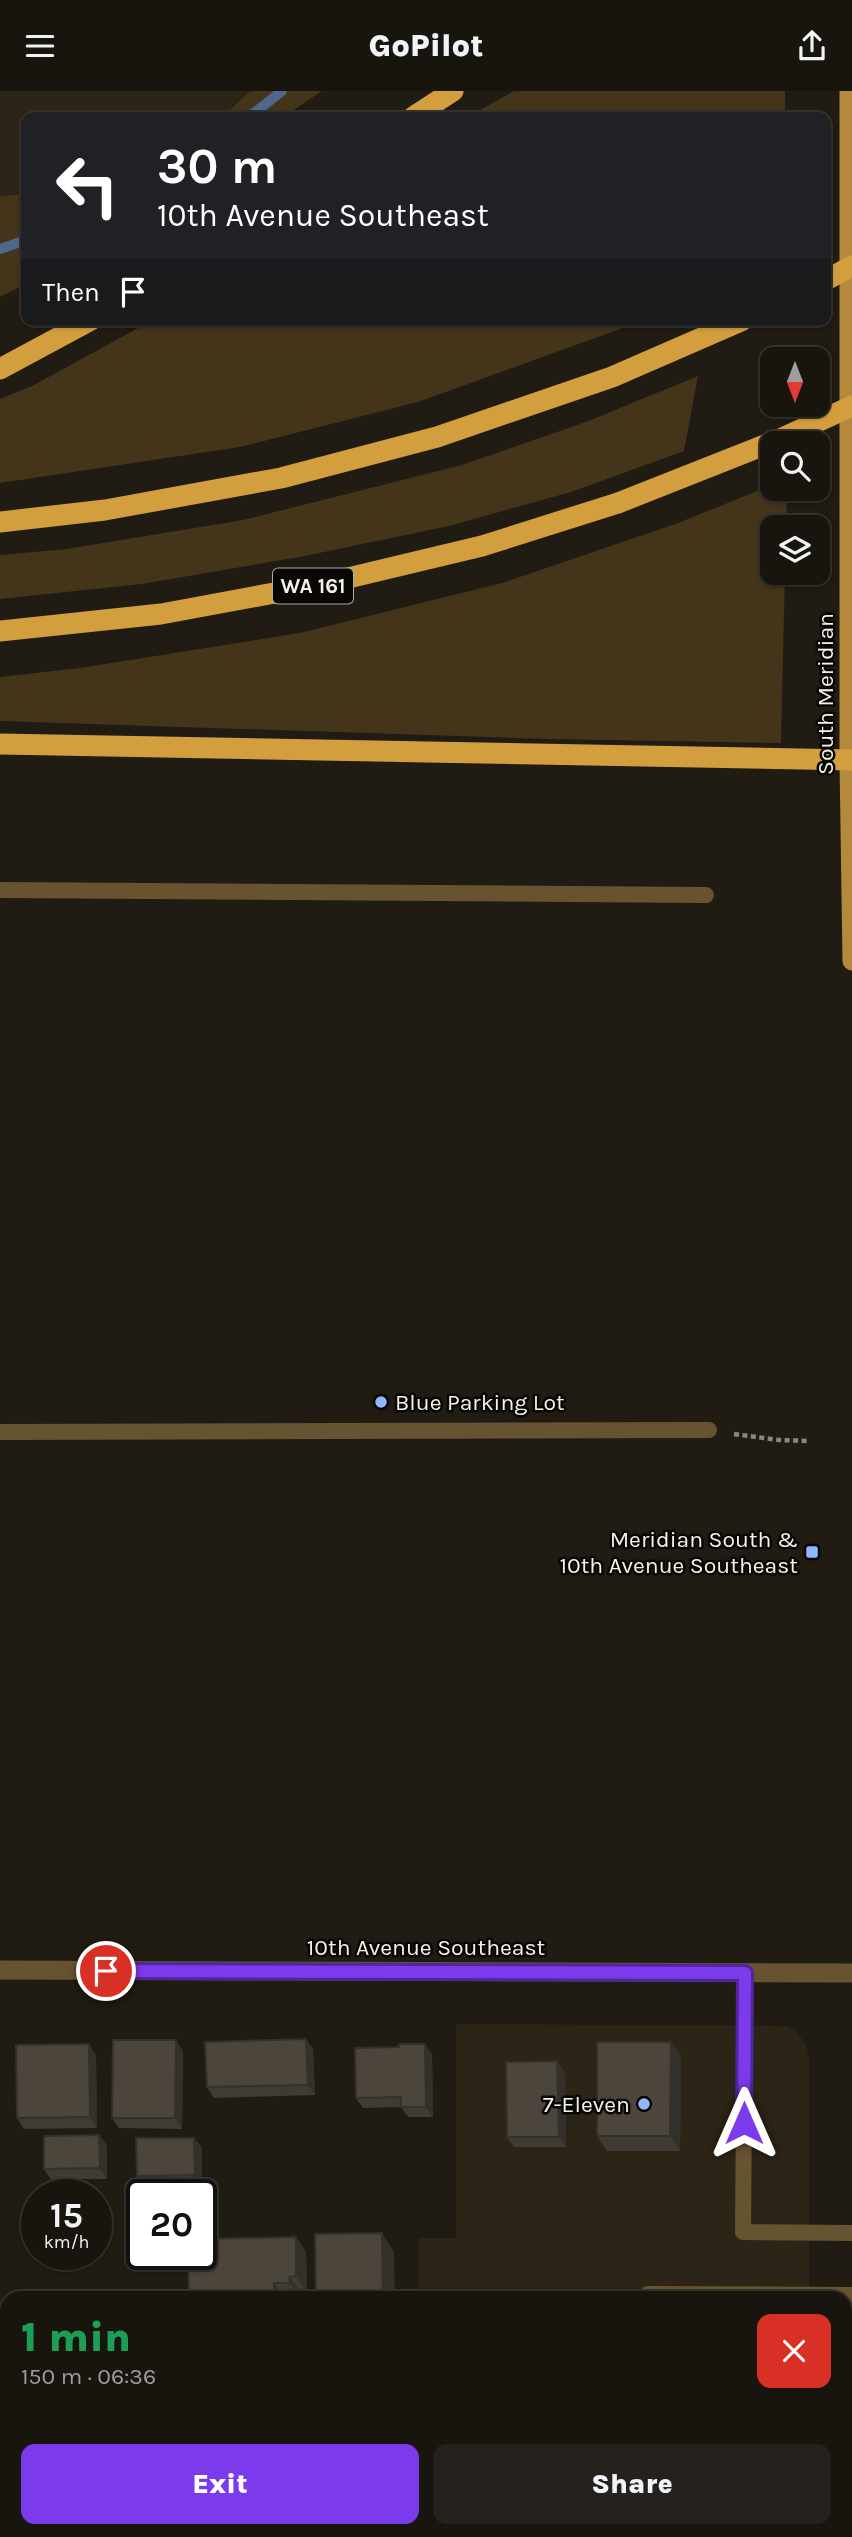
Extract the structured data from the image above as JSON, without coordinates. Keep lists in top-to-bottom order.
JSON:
{
  "streets": {
    "highway": ["WA 161"],
    "main road": ["South Meridian"],
    "street": ["10th Avenue Southeast"]
  },
  "places": {
    "other": ["Blue Parking Lot", "7-Eleven"],
    "transit": ["Meridian South & 10th Avenue Southeast"]
  },
  "north": "bottom",
  "page": {
    "header": "GoPilot",
    "turn": ["30 m", "10th Avenue Southeast"],
    "then": "Then",
    "speed": "15 km/h",
    "limit": "20",
    "heading": ["1 min", "150 m · 06:36"],
    "buttons": ["Exit", "Share"]
  }
}
